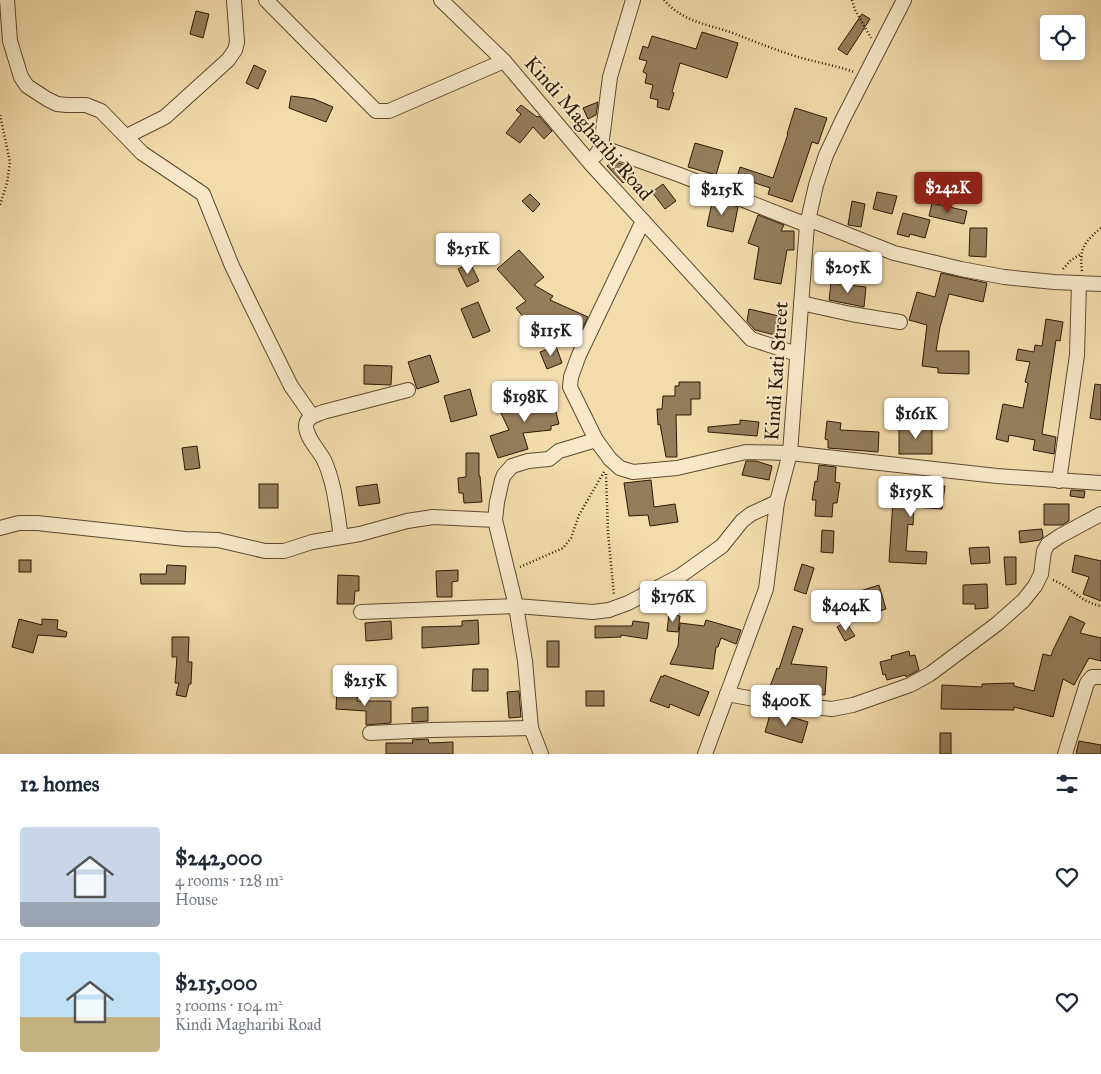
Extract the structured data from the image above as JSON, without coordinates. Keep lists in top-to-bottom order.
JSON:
{
  "streets": {
    "street": ["Kindi Magharibi Road", "Kindi Kati Street"]
  },
  "crossings": [
    ["Kindi Magharibi Road", "Kindi Kati Street"]
  ],
  "page": {
    "price": [
      "$242K",
      "$215K",
      "$251K",
      "$205K",
      "$115K",
      "$198K",
      "$161K",
      "$159K",
      "$176K",
      "$404K",
      "$215K",
      "$400K"
    ],
    "heading": "12 homes",
    "list": [
      {
        "name": "$242,000",
        "note": "4 rooms · 128 m² · House"
      },
      {
        "name": "$215,000",
        "note": "3 rooms · 104 m² · Kindi Magharibi Road"
      }
    ]
  }
}
